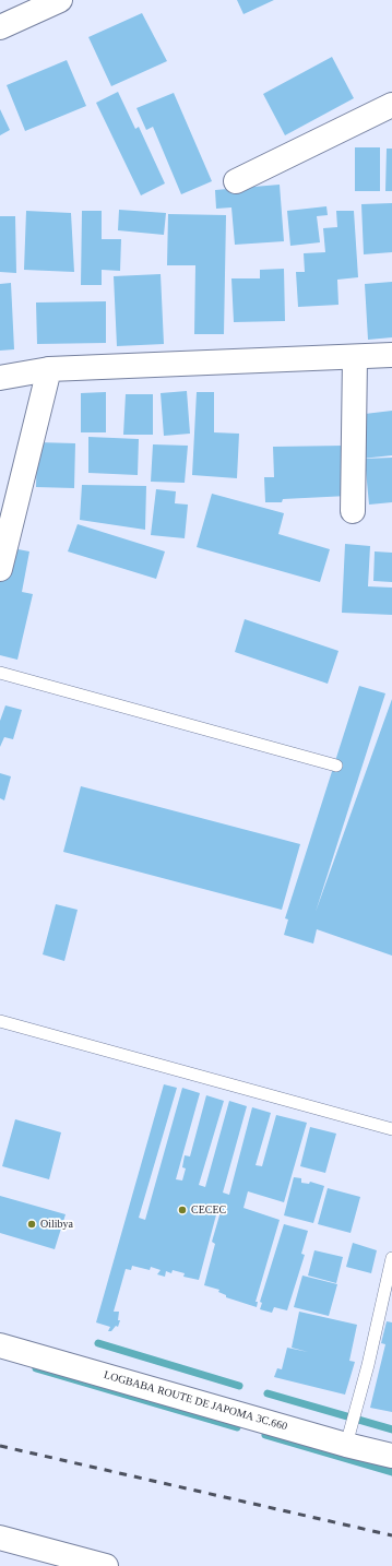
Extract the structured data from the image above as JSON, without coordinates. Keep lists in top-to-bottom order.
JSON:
{
  "streets": {
    "street": ["LOGBABA ROUTE DE JAPOMA 3C.660"]
  },
  "places": ["CECEC", "Oilibya"]
}
